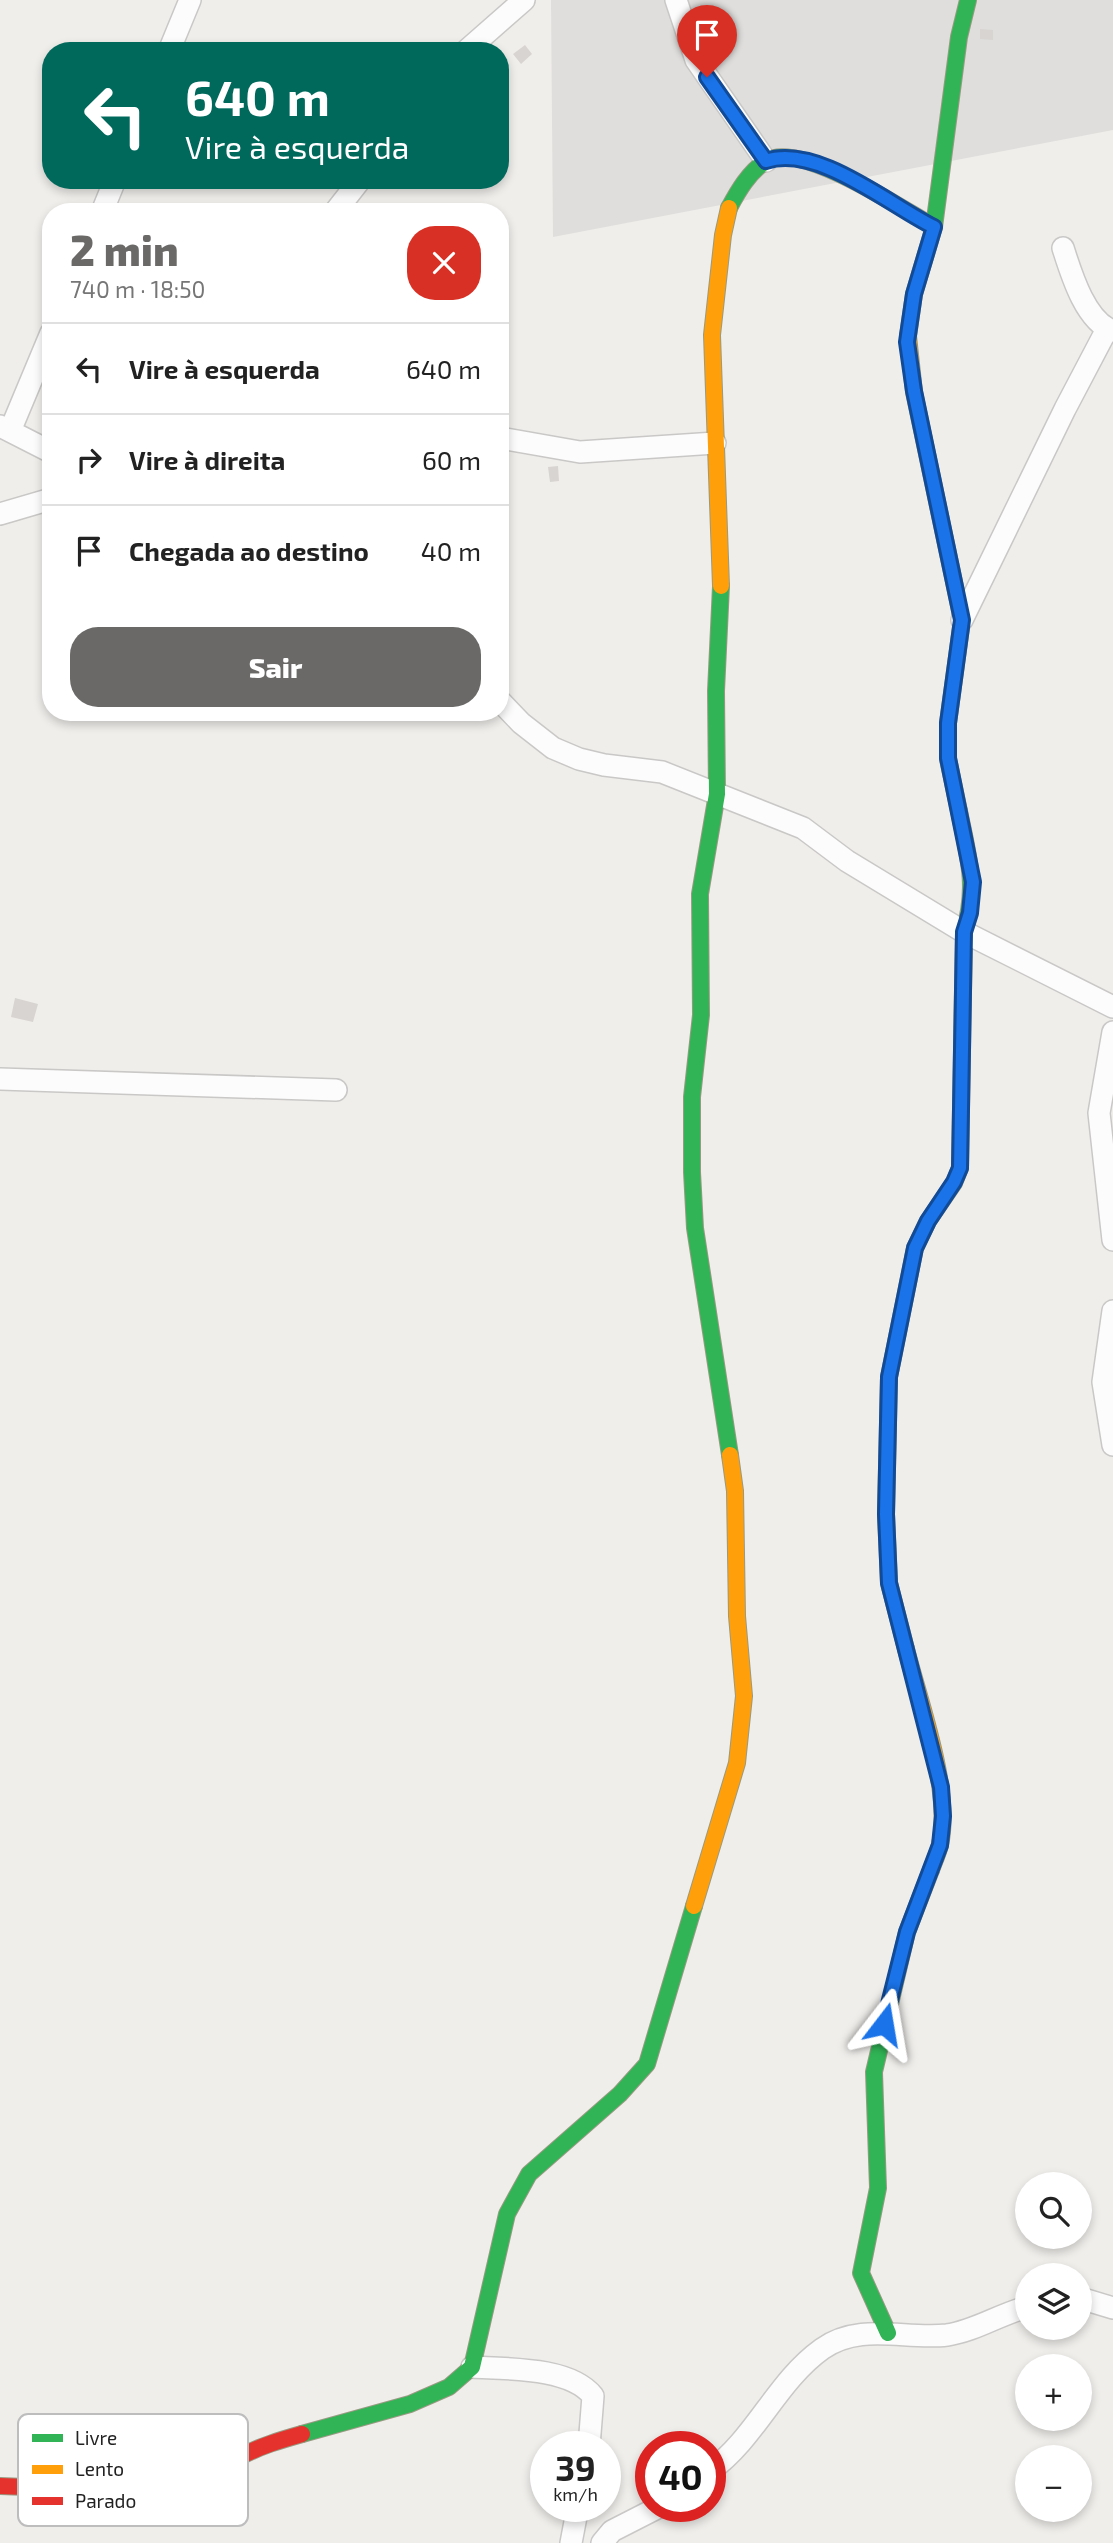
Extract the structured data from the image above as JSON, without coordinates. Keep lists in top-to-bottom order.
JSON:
{
  "legend": ["Livre", "Lento", "Parado"],
  "page": {
    "turn": ["640 m", "Vire à esquerda"],
    "heading": ["2 min", "740 m · 18:50"],
    "list": [
      {
        "name": "Vire à esquerda",
        "value": "640 m"
      },
      {
        "name": "Vire à direita",
        "value": "60 m"
      },
      {
        "name": "Chegada ao destino",
        "value": "40 m"
      }
    ],
    "buttons": "Sair",
    "map_buttons": ["+", "−"],
    "speed": "39 km/h",
    "limit": "40"
  }
}
